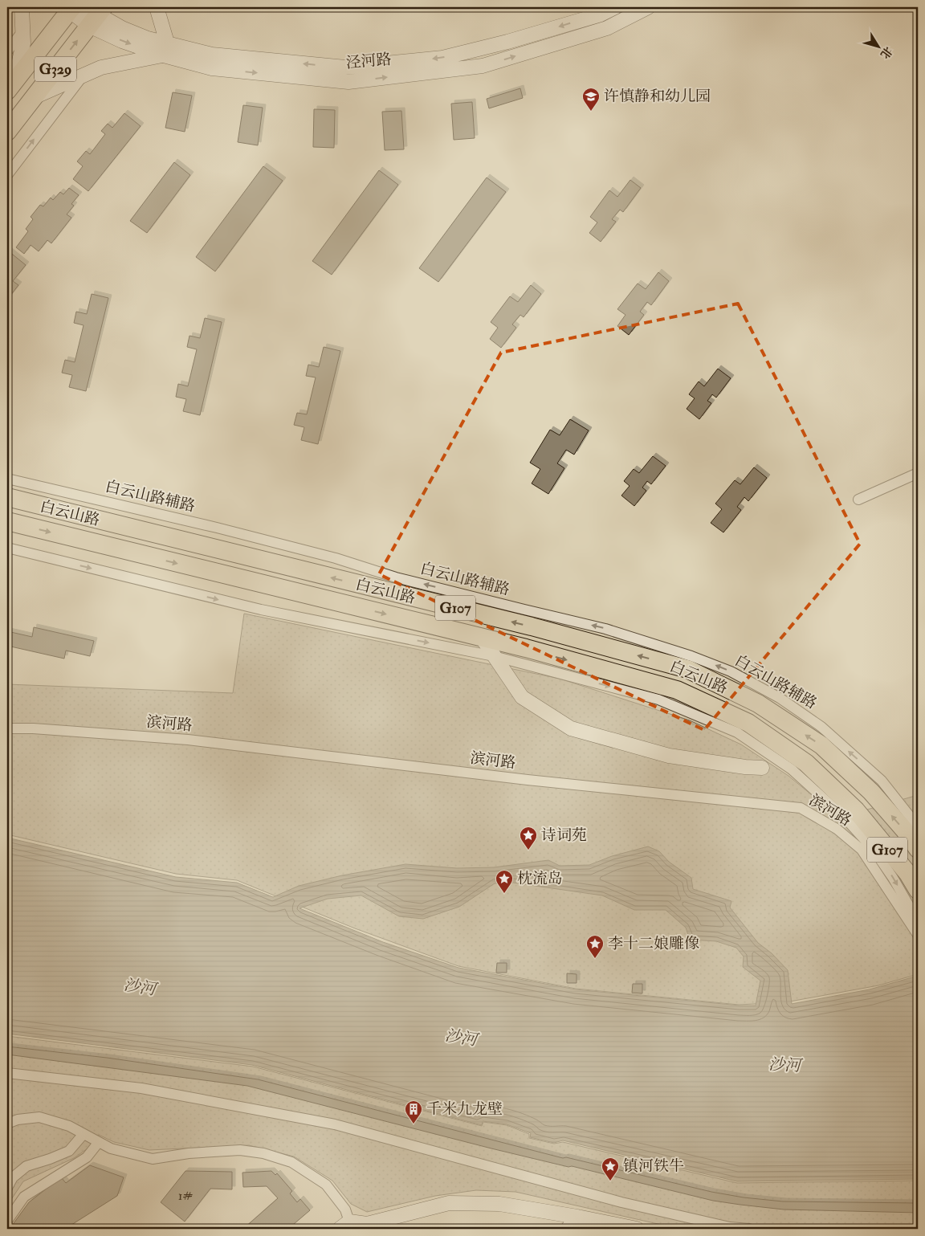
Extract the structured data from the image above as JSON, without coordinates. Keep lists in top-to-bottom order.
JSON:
{
  "streets": {
    "highway": ["G329", "白云山路", "G107"],
    "street": ["泾河路", "白云山路辅路", "滨河路"]
  },
  "crossings": [
    ["泾河路", "G329"],
    ["白云山路辅路", "白云山路"],
    ["白云山路辅路", "G107"],
    ["白云山路", "G107"]
  ],
  "water": ["沙河"],
  "places": {
    "school or university": ["许慎静和幼儿园"],
    "place": [
      "诗词苑",
      "枕流岛",
      "李十二娘雕像",
      "镇河铁牛"
    ],
    "building": ["千米九龙壁"]
  },
  "house_numbers": ["1#"],
  "north": "bottom right"
}
